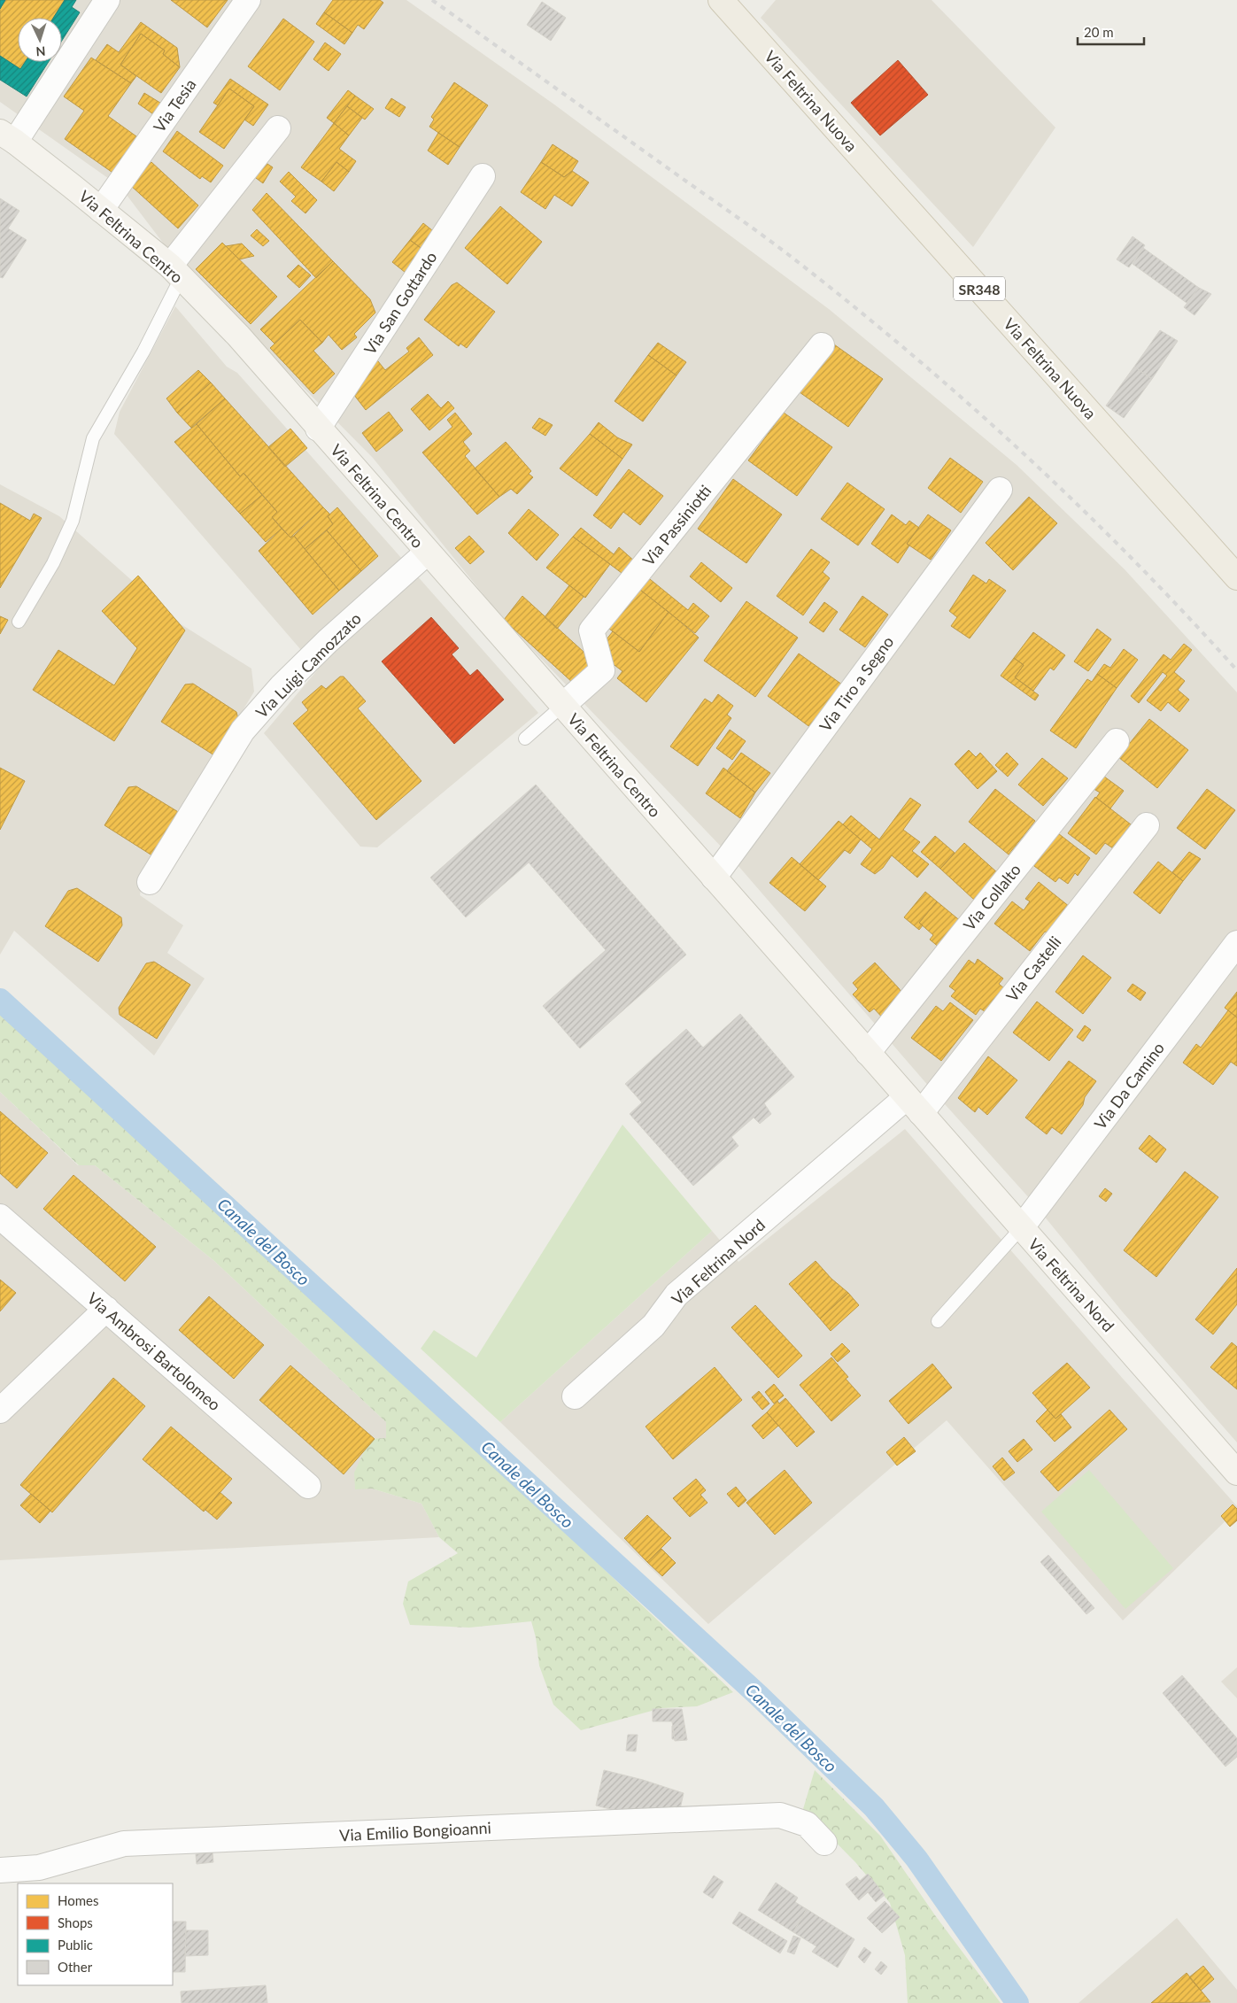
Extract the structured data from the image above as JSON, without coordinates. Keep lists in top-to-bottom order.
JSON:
{
  "streets": {
    "main road": [
      "Via Feltrina Nuova",
      "Via Feltrina Centro",
      "SR348",
      "Via Feltrina Nord"
    ],
    "street": [
      "Via Tesia",
      "Via San Gottardo",
      "Via Passiniotti",
      "Via Luigi Camozzato",
      "Via Tiro a Segno",
      "Via Collalto",
      "Via Castelli",
      "Via Da Camino",
      "Via Ambrosi Bartolomeo",
      "Via Emilio Bongioanni"
    ]
  },
  "crossings": [
    ["Via Tesia", "Via Feltrina Centro"],
    ["Via Feltrina Centro", "Via San Gottardo"],
    ["Via Feltrina Centro", "Via Passiniotti"],
    ["Via Feltrina Centro", "Via Luigi Camozzato"],
    ["Via Feltrina Centro", "Via Tiro a Segno"],
    ["Via Feltrina Centro", "Via Feltrina Nord"],
    ["Via Tiro a Segno", "Via Feltrina Nord"],
    ["Via Collalto", "Via Feltrina Nord"],
    ["Via Castelli", "Via Feltrina Nord"],
    ["Via Da Camino", "Via Feltrina Nord"]
  ],
  "water": ["Canale del Bosco"],
  "legend": [
    "Homes",
    "Shops",
    "Public",
    "Other"
  ],
  "scale_bar": "20 m",
  "north": "bottom"
}
